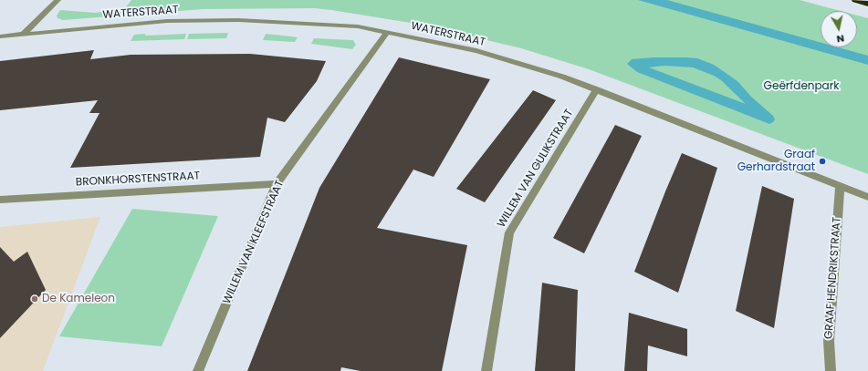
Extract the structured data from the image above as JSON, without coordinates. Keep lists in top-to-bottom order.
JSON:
{
  "streets": {
    "street": [
      "WATERSTRAAT",
      "WILLEM VAN GULIKSTRAAT",
      "BRONKHORSTENSTRAAT",
      "WILLEM VAN KLEEFSTRAAT",
      "GRAAF HENDRIKSTRAAT"
    ]
  },
  "crossings": [
    ["WATERSTRAAT", "WILLEM VAN GULIKSTRAAT"],
    ["WATERSTRAAT", "WILLEM VAN KLEEFSTRAAT"],
    ["WATERSTRAAT", "GRAAF HENDRIKSTRAAT"],
    ["BRONKHORSTENSTRAAT", "WILLEM VAN KLEEFSTRAAT"]
  ],
  "parks": ["Geërfdenpark"],
  "places": ["Graaf Gerhardstraat", "De Kameleon"],
  "north": "bottom"
}
